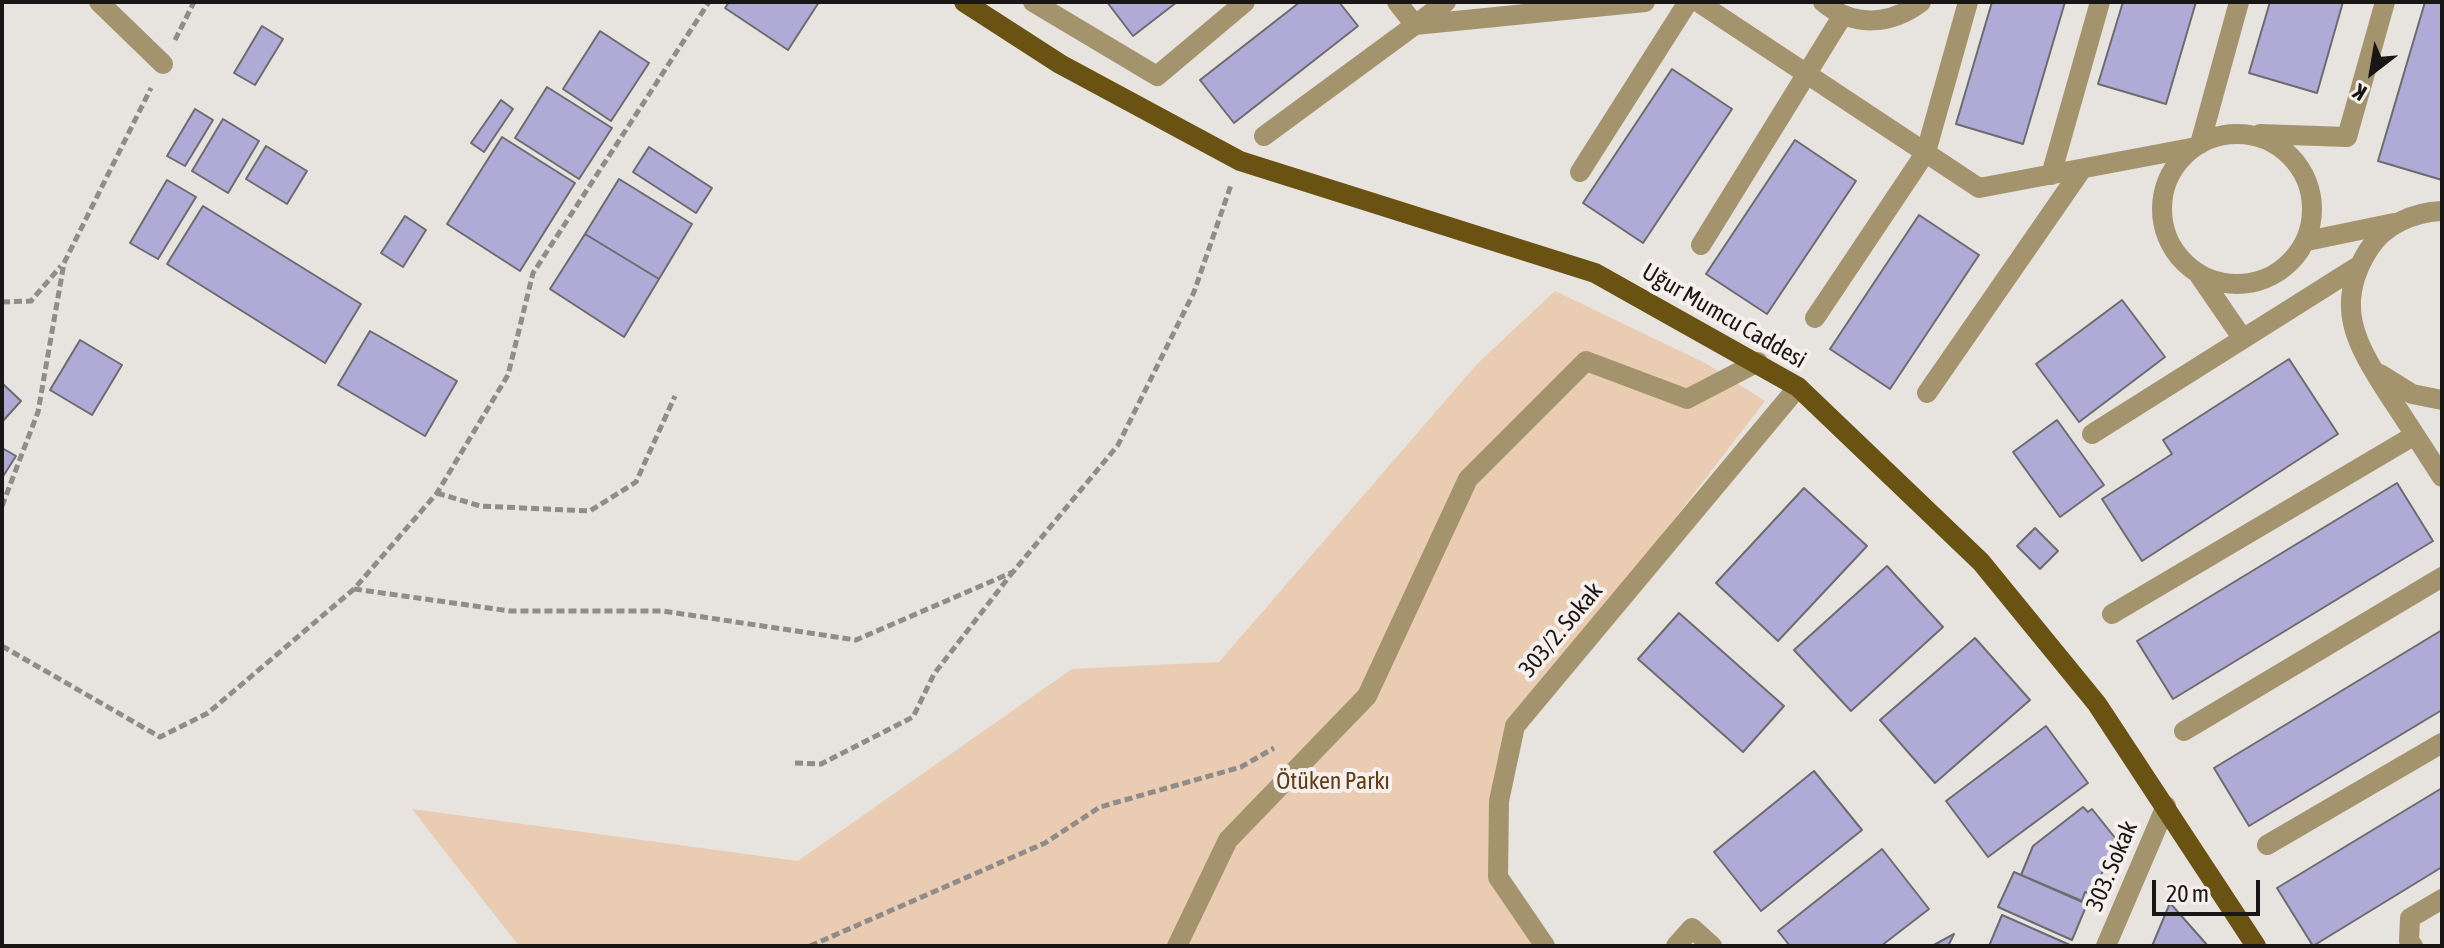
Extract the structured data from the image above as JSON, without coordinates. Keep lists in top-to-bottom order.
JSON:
{
  "streets": {
    "main road": ["Uğur Mumcu Caddesi"],
    "street": ["303/2. Sokak", "303. Sokak"]
  },
  "crossings": [
    ["Uğur Mumcu Caddesi", "303/2. Sokak"],
    ["Uğur Mumcu Caddesi", "303. Sokak"]
  ],
  "parks": ["Ötüken Parkı"],
  "scale_bar": "20 m",
  "north": "bottom left"
}
